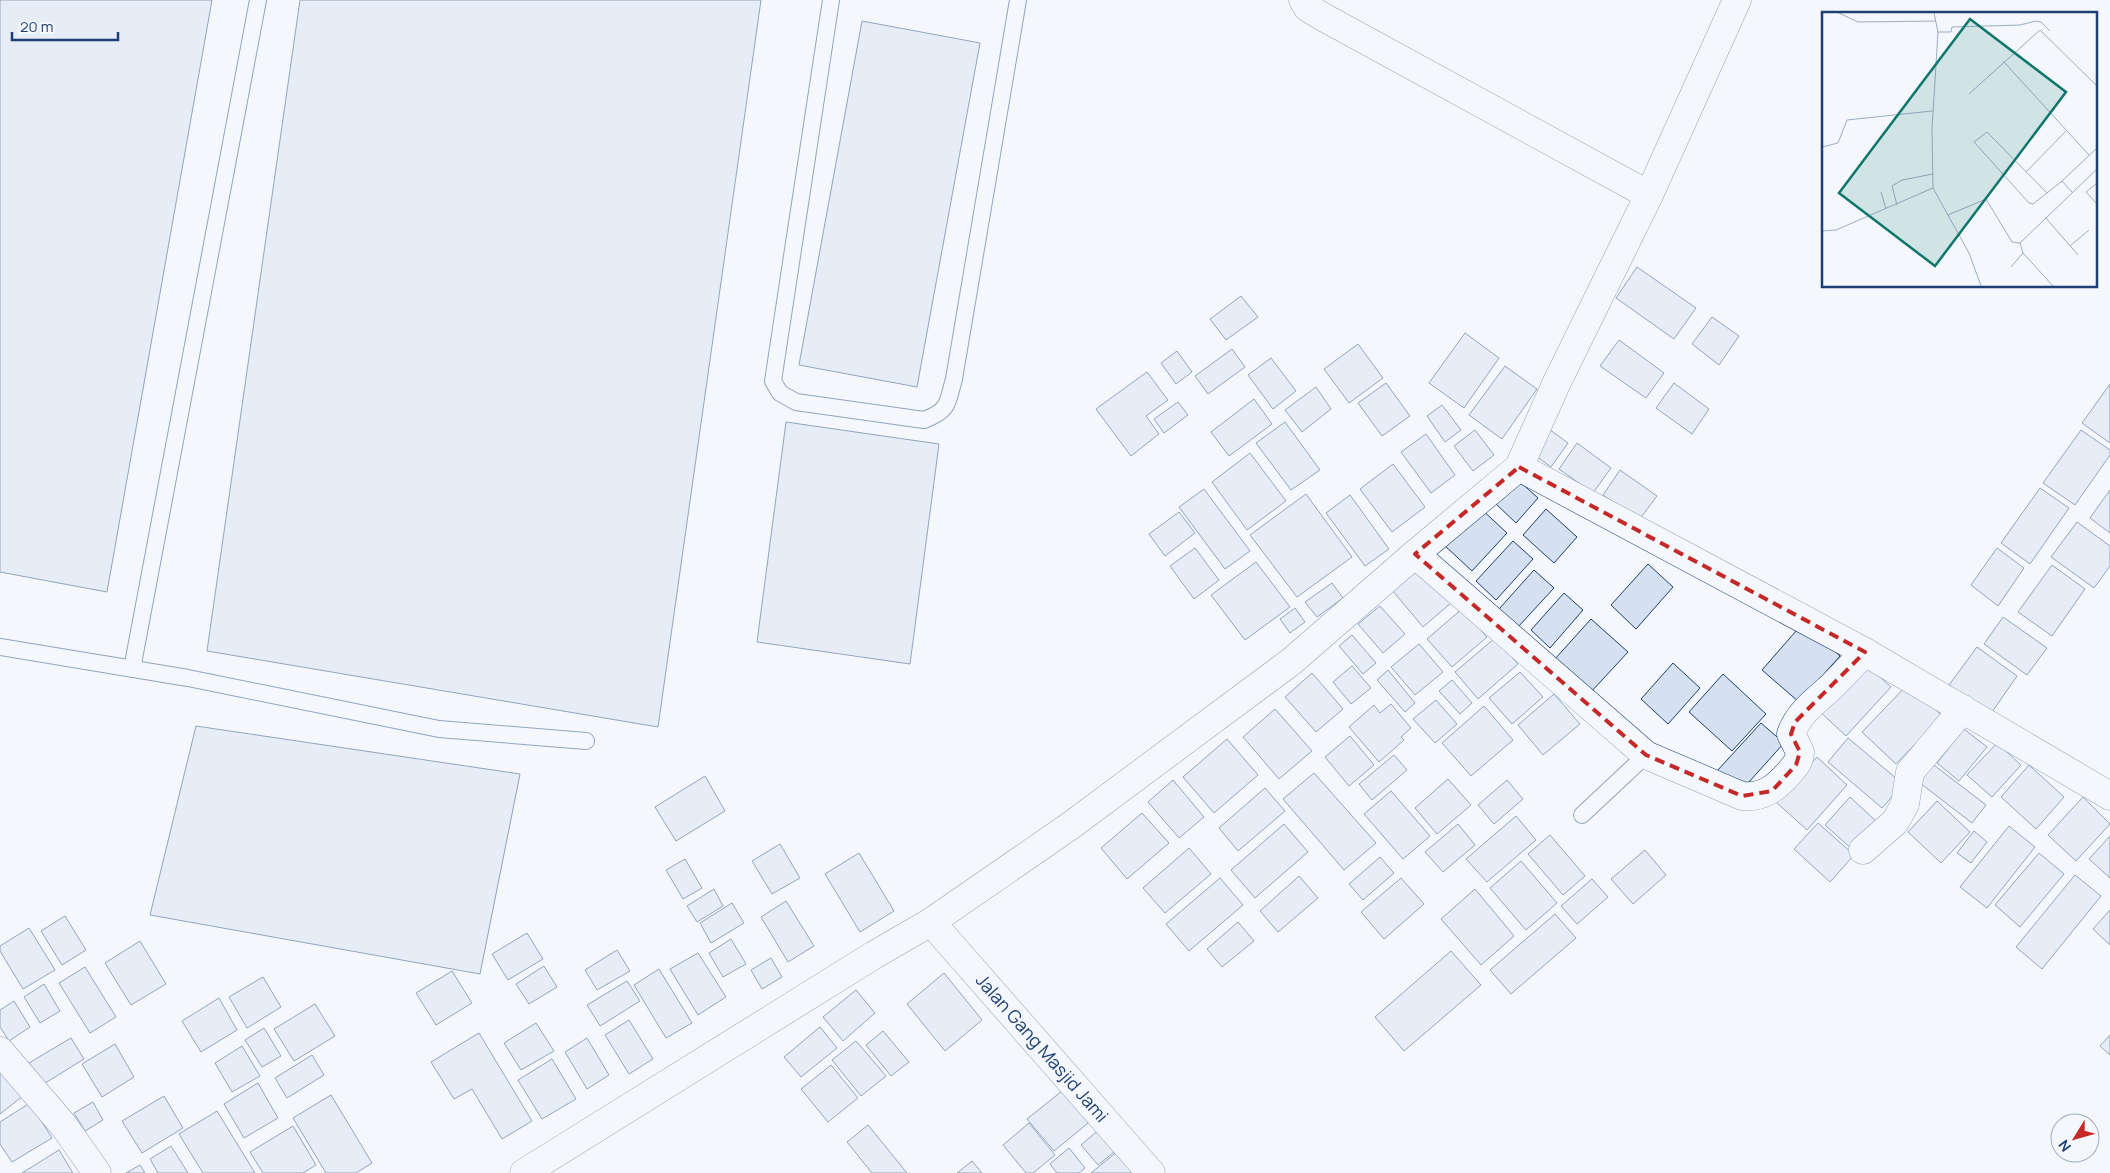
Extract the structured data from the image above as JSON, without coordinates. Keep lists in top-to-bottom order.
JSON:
{
  "streets": {
    "street": ["Jalan Gang Masjid Jami"]
  },
  "scale_bar": "20 m",
  "north": "bottom left"
}
